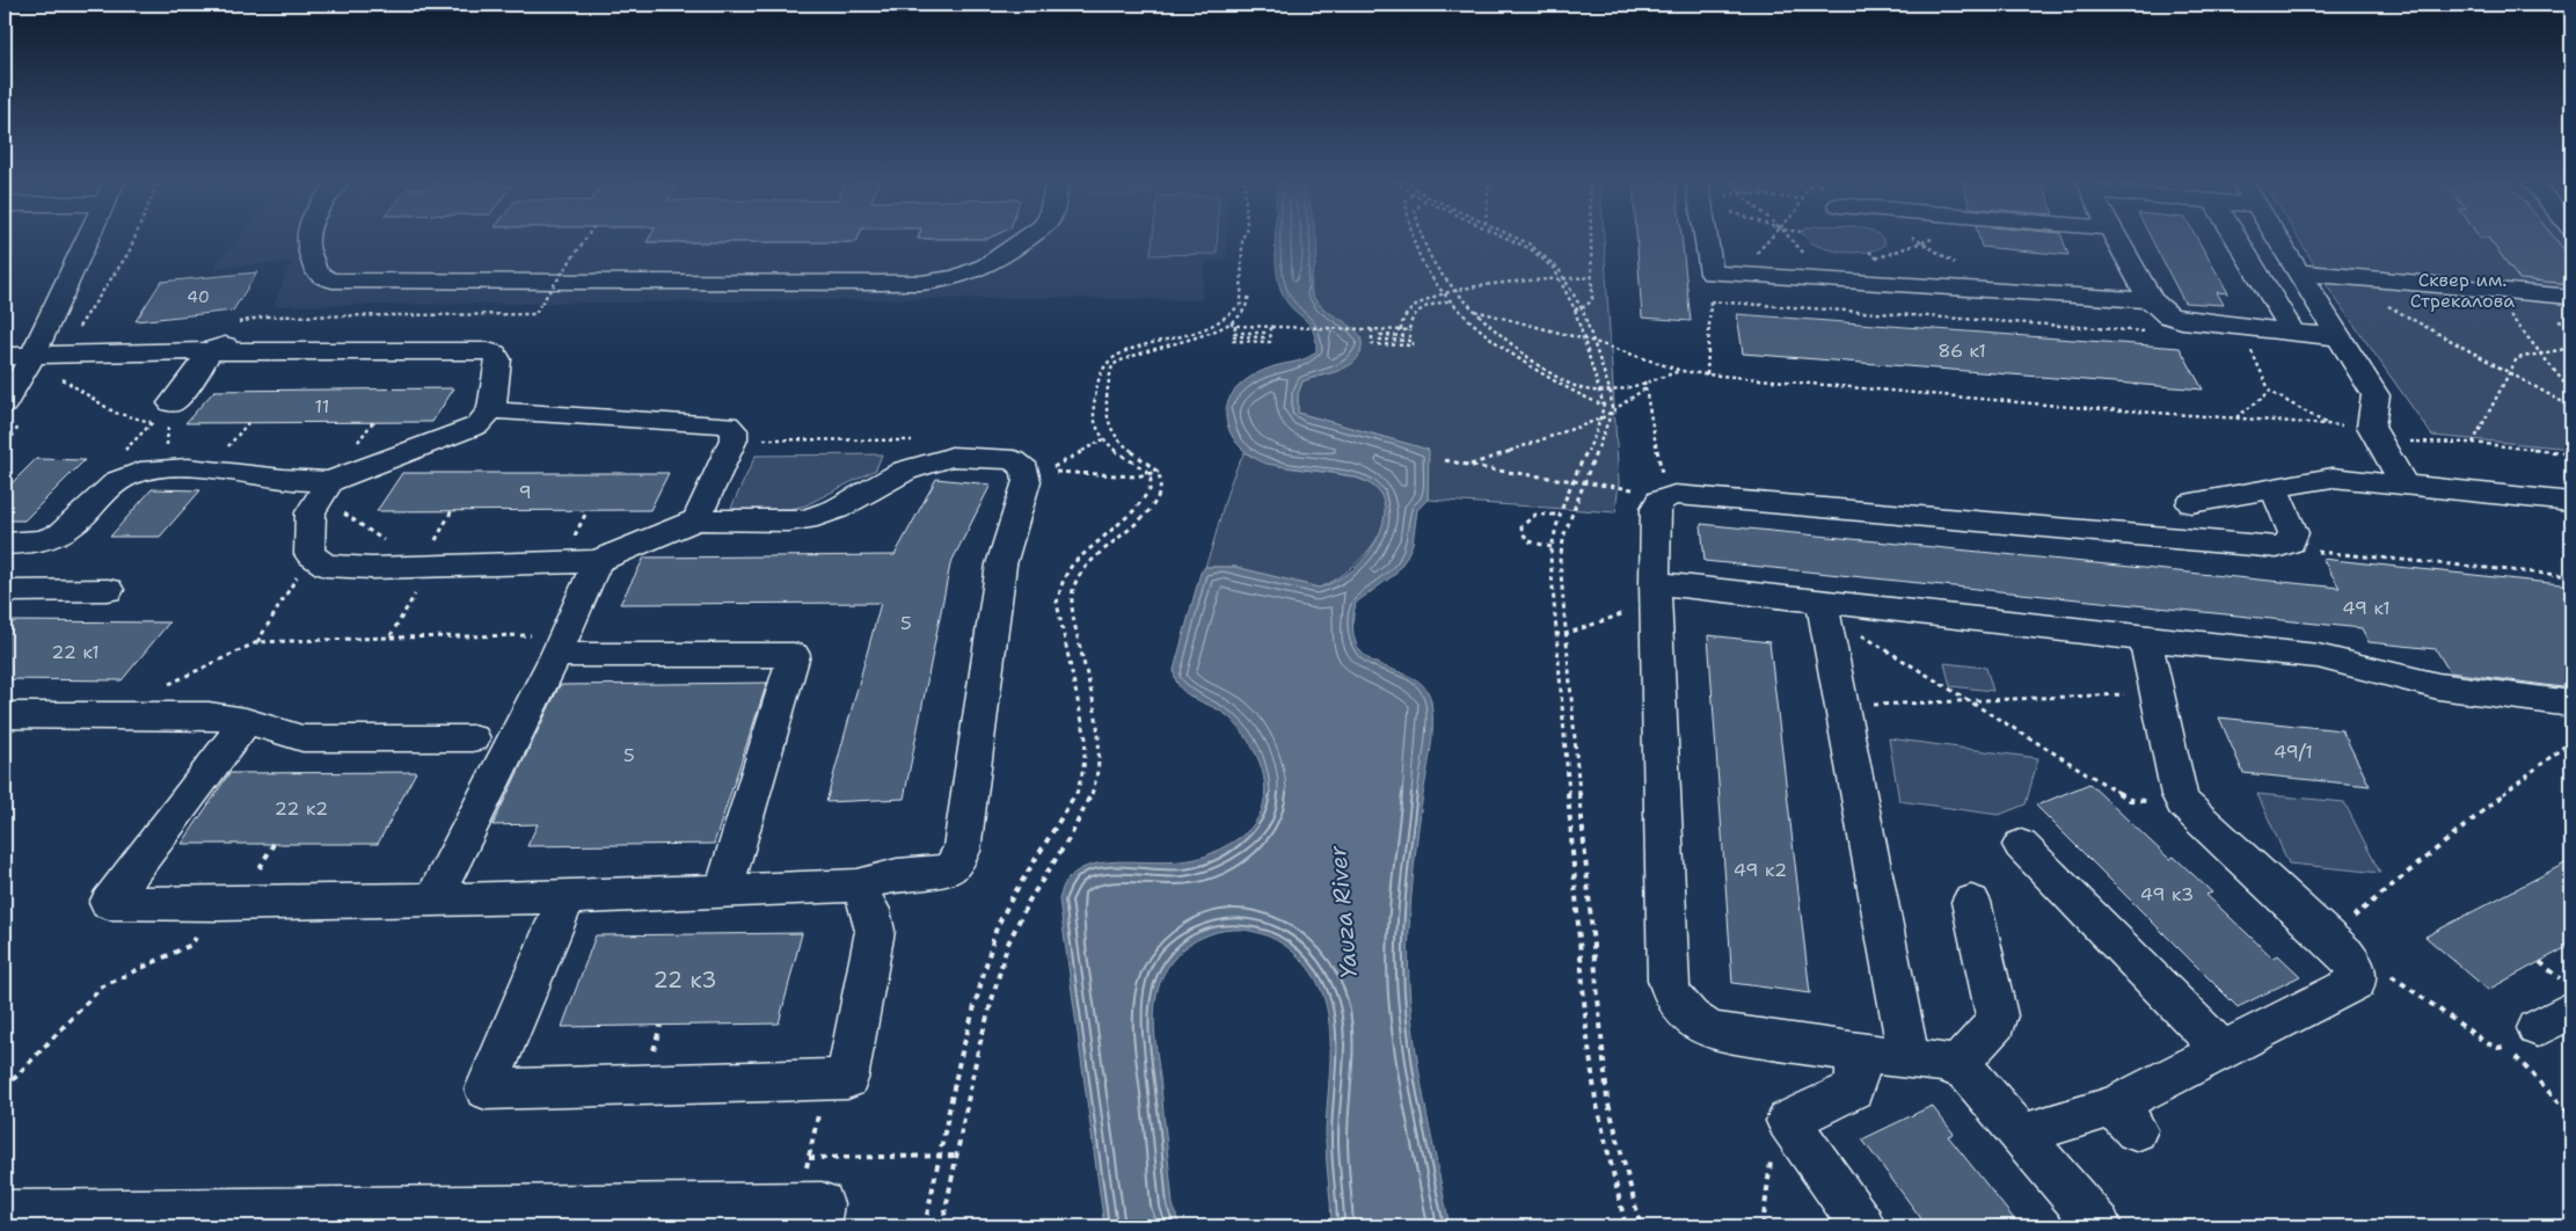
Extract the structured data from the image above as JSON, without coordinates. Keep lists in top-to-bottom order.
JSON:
{
  "water": ["Yauza River"],
  "parks": ["Сквер им. Стрекалова"],
  "house_numbers": [
    "40",
    "86 к1",
    "11",
    "9",
    "49 к1",
    "5",
    "22 к1",
    "49/1",
    "5",
    "22 к2",
    "49 к2",
    "49 к3",
    "22 к3"
  ]
}
